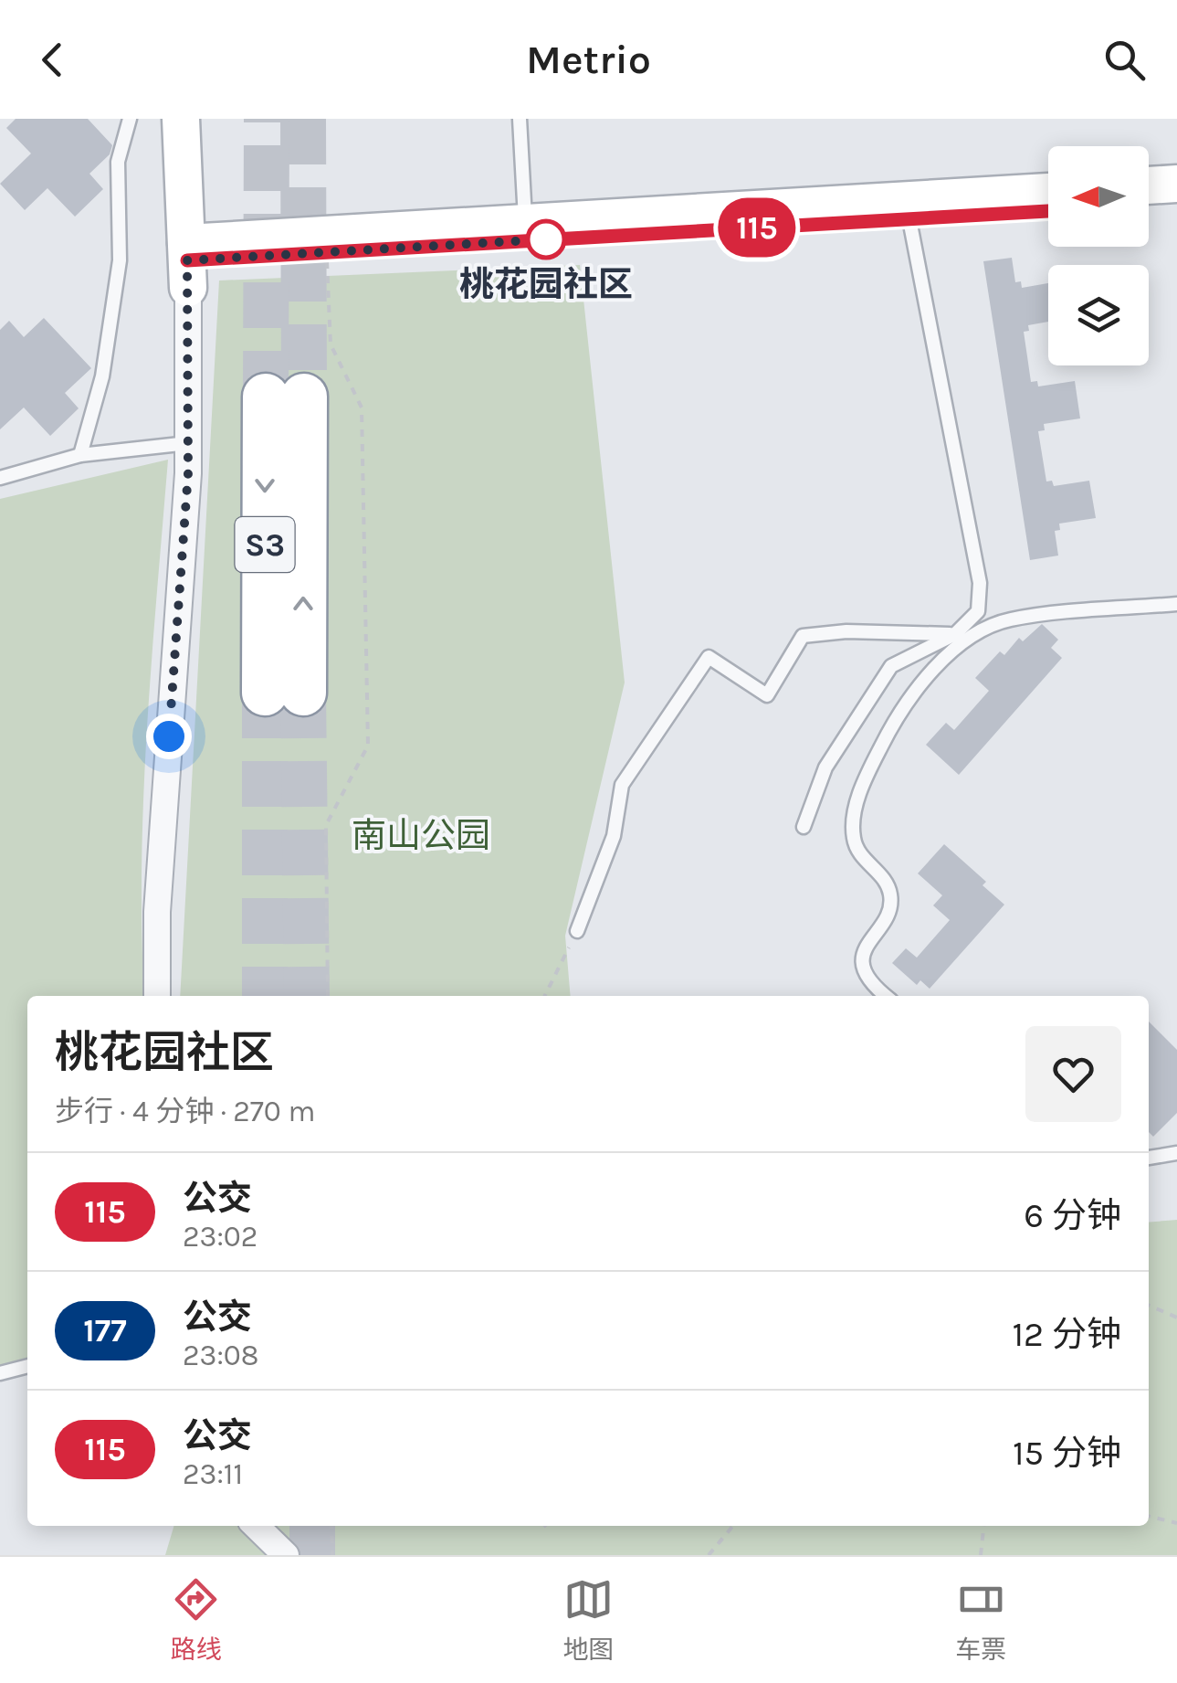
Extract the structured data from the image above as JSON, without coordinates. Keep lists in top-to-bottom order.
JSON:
{
  "streets": {
    "highway": ["S3"]
  },
  "parks": ["南山公园"],
  "places": ["桃花园社区"],
  "lines": ["bus line 115"],
  "north": "left",
  "page": {
    "header": "Metrio",
    "on_map": "115",
    "heading": ["桃花园社区", "步行 · 4 分钟 · 270 m"],
    "list": [
      {
        "mark": "115",
        "name": "公交",
        "note": "23:02",
        "value": "6 分钟"
      },
      {
        "mark": "177",
        "name": "公交",
        "note": "23:08",
        "value": "12 分钟"
      },
      {
        "mark": "115",
        "name": "公交",
        "note": "23:11",
        "value": "15 分钟"
      }
    ],
    "tabs": ["路线", "地图", "车票"]
  }
}
